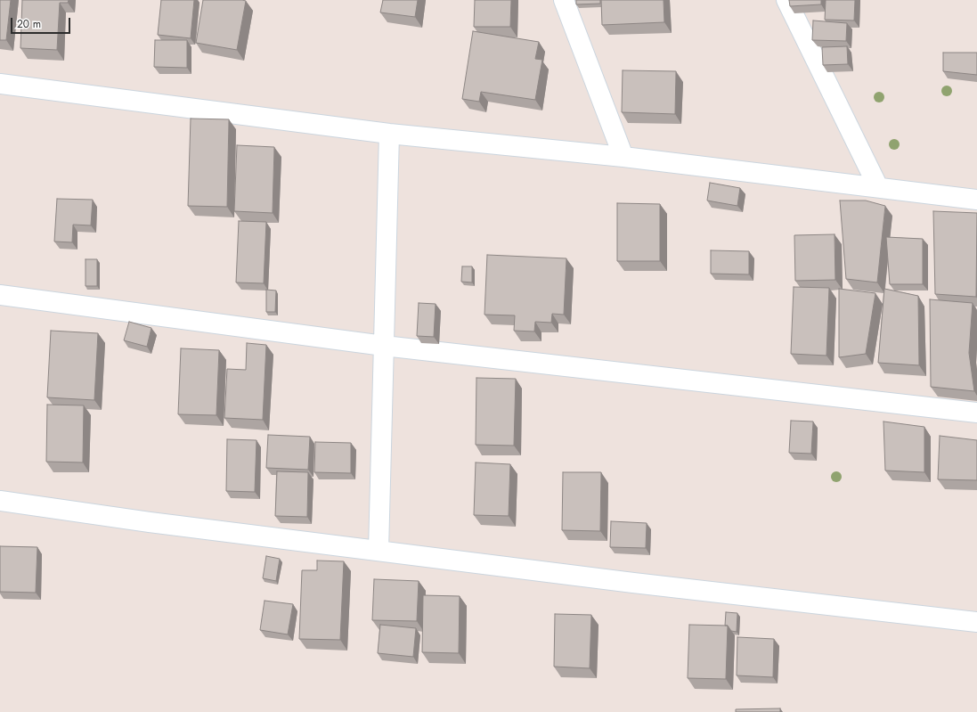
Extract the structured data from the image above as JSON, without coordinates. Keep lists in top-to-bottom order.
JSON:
{
  "scale_bar": "20 m"
}
